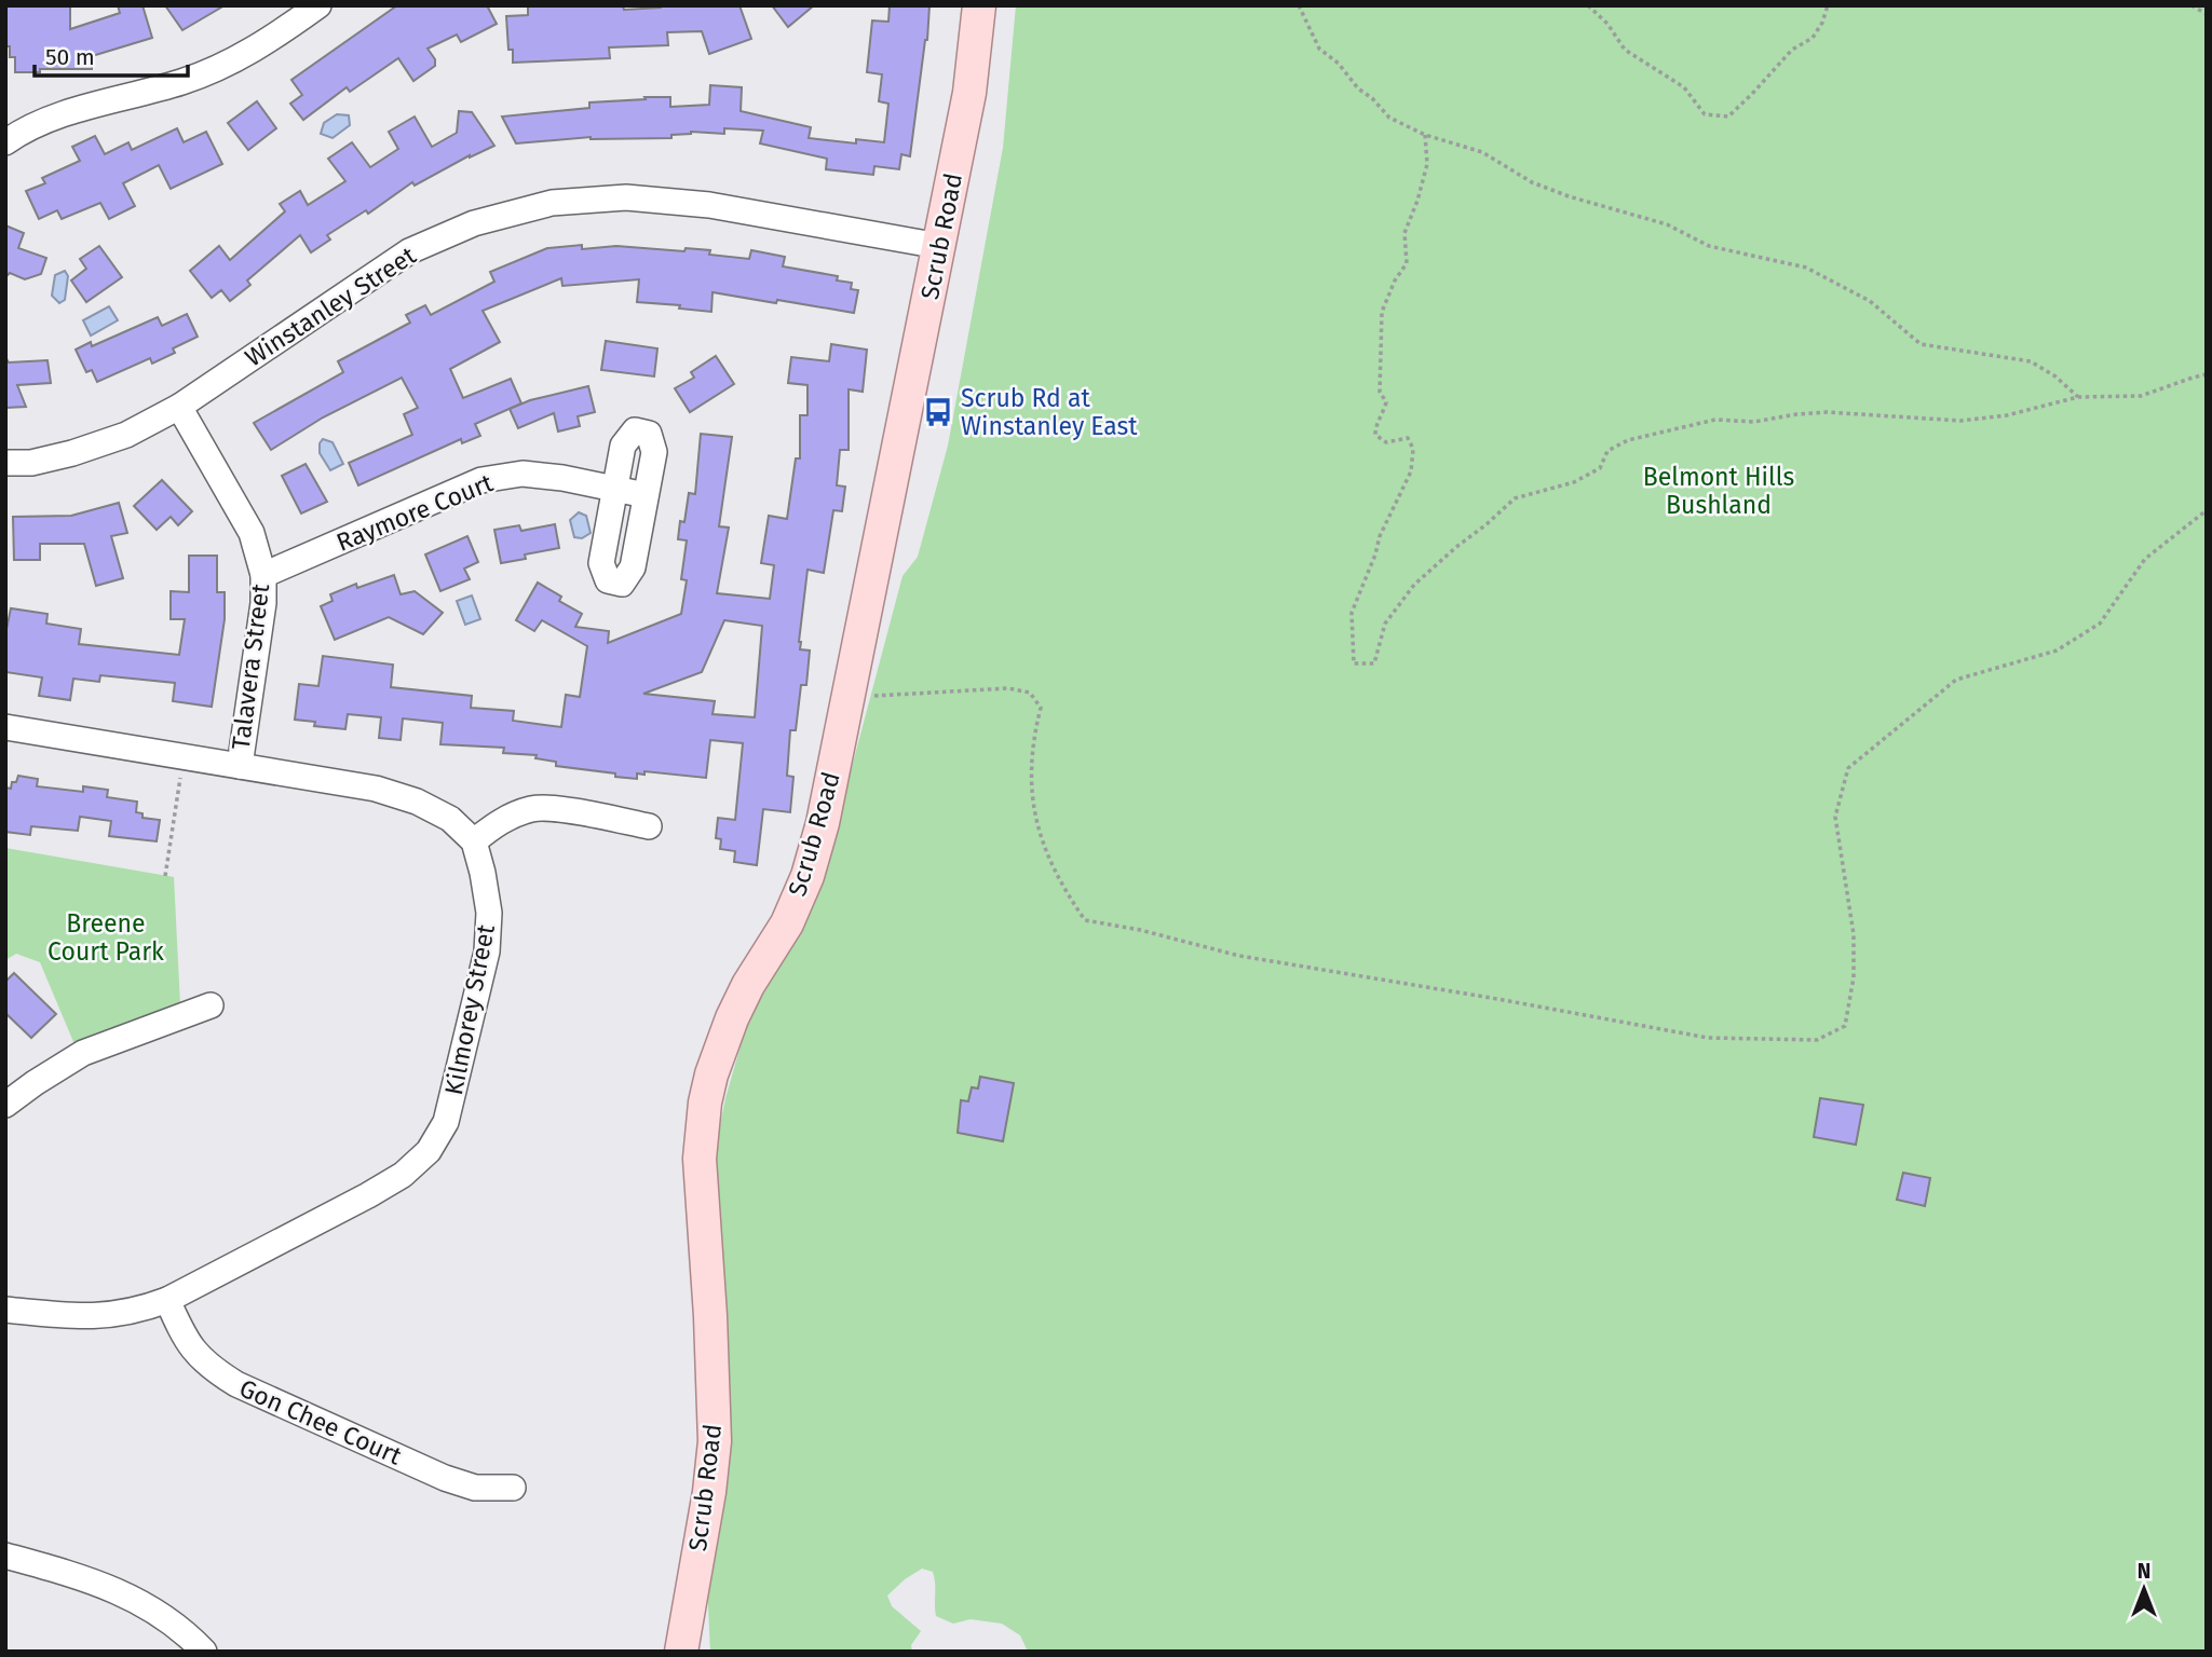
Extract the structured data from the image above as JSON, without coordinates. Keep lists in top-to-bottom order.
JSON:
{
  "streets": {
    "main road": ["Scrub Road"],
    "street": [
      "Winstanley Street",
      "Raymore Court",
      "Talavera Street",
      "Kilmorey Street",
      "Gon Chee Court"
    ]
  },
  "crossings": [
    ["Scrub Road", "Winstanley Street"],
    ["Winstanley Street", "Talavera Street"],
    ["Raymore Court", "Talavera Street"],
    ["Kilmorey Street", "Gon Chee Court"]
  ],
  "parks": ["Belmont Hills Bushland", "Breene Court Park"],
  "places": {
    "bus stop": ["Scrub Rd at Winstanley East"]
  },
  "scale_bar": "50 m",
  "north": "top"
}
